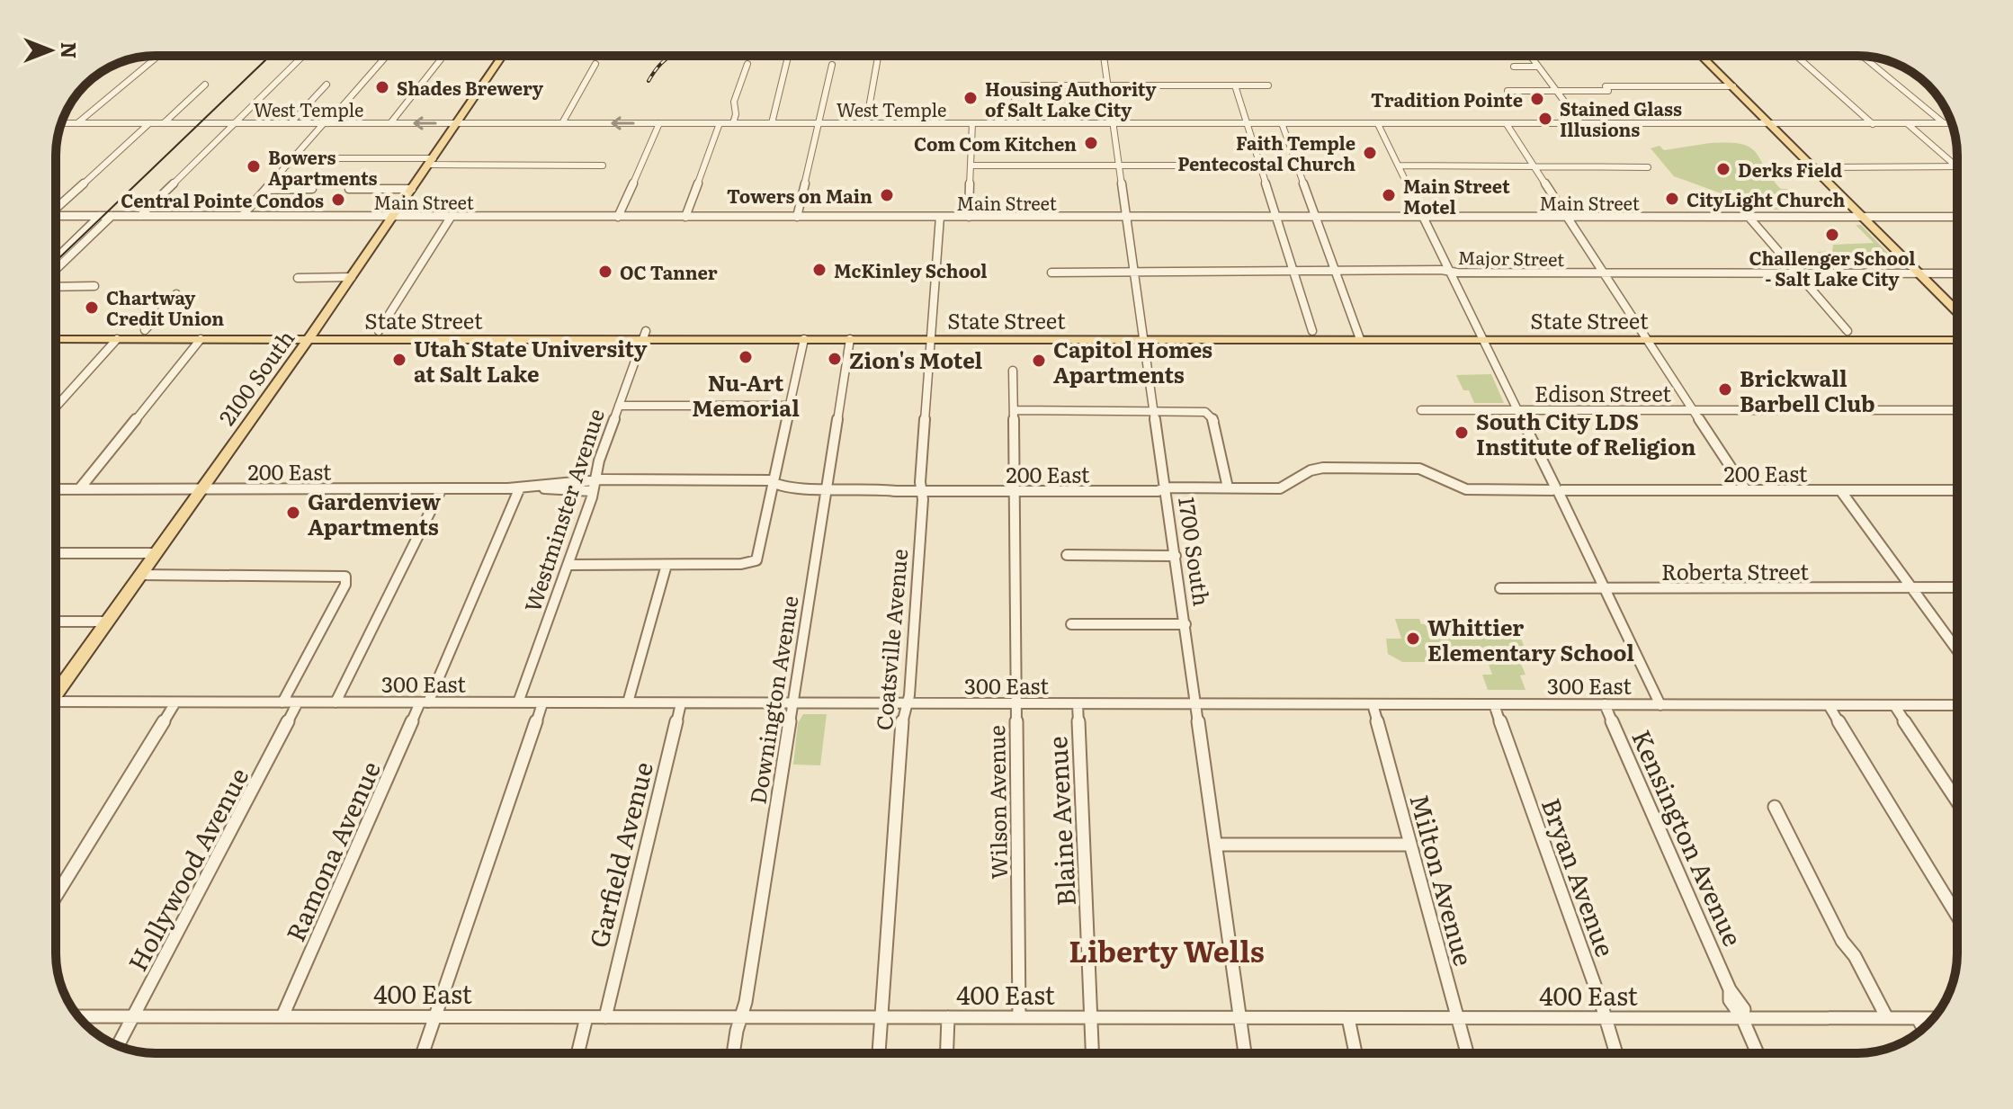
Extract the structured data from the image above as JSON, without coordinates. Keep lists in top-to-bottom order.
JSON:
{
  "streets": {
    "main road": ["State Street", "2100 South"],
    "street": [
      "West Temple",
      "Main Street",
      "Major Street",
      "Edison Street",
      "200 East",
      "Westminster Avenue",
      "1700 South",
      "Roberta Street",
      "Coatsville Avenue",
      "300 East",
      "Downington Avenue",
      "Wilson Avenue",
      "Blaine Avenue",
      "Kensington Avenue",
      "Ramona Avenue",
      "Garfield Avenue",
      "Hollywood Avenue",
      "Bryan Avenue",
      "Milton Avenue",
      "400 East"
    ]
  },
  "crossings": [
    ["West Temple", "2100 South"],
    ["West Temple", "1700 South"],
    ["West Temple", "Kensington Avenue"],
    ["Main Street", "2100 South"],
    ["Main Street", "1700 South"],
    ["Main Street", "Coatsville Avenue"],
    ["Main Street", "Kensington Avenue"],
    ["Major Street", "1700 South"],
    ["Major Street", "Kensington Avenue"],
    ["State Street", "2100 South"],
    ["State Street", "Westminster Avenue"],
    ["State Street", "1700 South"],
    ["State Street", "Coatsville Avenue"],
    ["State Street", "Downington Avenue"],
    ["State Street", "Kensington Avenue"],
    ["2100 South", "200 East"],
    ["Edison Street", "Kensington Avenue"],
    ["200 East", "Westminster Avenue"],
    ["200 East", "1700 South"],
    ["200 East", "Coatsville Avenue"],
    ["200 East", "Downington Avenue"],
    ["200 East", "Wilson Avenue"],
    ["200 East", "Kensington Avenue"],
    ["200 East", "Ramona Avenue"],
    ["Westminster Avenue", "300 East"],
    ["1700 South", "300 East"],
    ["1700 South", "400 East"],
    ["Roberta Street", "Kensington Avenue"],
    ["Coatsville Avenue", "300 East"],
    ["Coatsville Avenue", "400 East"],
    ["300 East", "Downington Avenue"],
    ["300 East", "Wilson Avenue"],
    ["300 East", "Blaine Avenue"],
    ["300 East", "Kensington Avenue"],
    ["300 East", "Ramona Avenue"],
    ["300 East", "Garfield Avenue"],
    ["300 East", "Hollywood Avenue"],
    ["300 East", "Bryan Avenue"],
    ["300 East", "Milton Avenue"],
    ["Downington Avenue", "400 East"],
    ["Wilson Avenue", "400 East"],
    ["Blaine Avenue", "400 East"],
    ["Kensington Avenue", "400 East"],
    ["Ramona Avenue", "400 East"],
    ["Garfield Avenue", "400 East"],
    ["Hollywood Avenue", "400 East"],
    ["Bryan Avenue", "400 East"],
    ["Milton Avenue", "400 East"]
  ],
  "districts": ["Liberty Wells"],
  "places": [
    "Shades Brewery",
    "Housing Authority of Salt Lake City",
    "Tradition Pointe",
    "Stained Glass Illusions",
    "Com Com Kitchen",
    "Faith Temple Pentecostal Church",
    "Bowers Apartments",
    "Derks Field",
    "Towers on Main",
    "Main Street Motel",
    "CityLight Church",
    "Central Pointe Condos",
    "Challenger School - Salt Lake City",
    "McKinley School",
    "OC Tanner",
    "Chartway Credit Union",
    "Nu-Art Memorial",
    "Zion's Motel",
    "Utah State University at Salt Lake",
    "Capitol Homes Apartments",
    "Brickwall Barbell Club",
    "South City LDS Institute of Religion",
    "Gardenview Apartments",
    "Whittier Elementary School"
  ],
  "north": "right"
}
